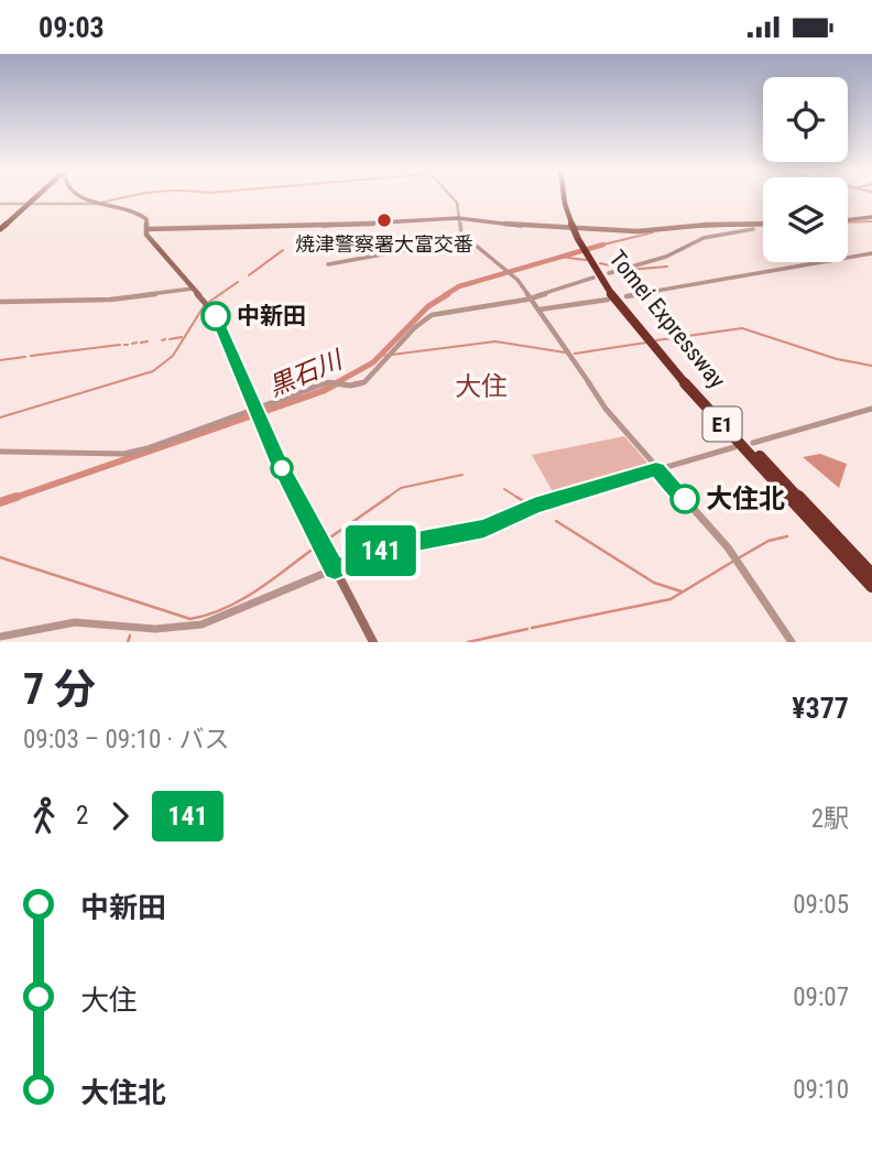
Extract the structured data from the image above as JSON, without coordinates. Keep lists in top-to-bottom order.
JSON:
{
  "streets": {
    "highway": ["Tomei Expressway", "E1"]
  },
  "districts": ["大住"],
  "water": ["黒石川"],
  "places": ["焼津警察署大富交番", "中新田", "大住北"],
  "lines": ["bus line 141"],
  "page": {
    "status": "09:03",
    "on_map": "141",
    "heading": ["7 分", "09:03 – 09:10 · バス", "¥377"],
    "legs": ["2", "141", "2駅"],
    "list": [
      {
        "name": "中新田",
        "value": "09:05"
      },
      {
        "name": "大住",
        "value": "09:07"
      },
      {
        "name": "大住北",
        "value": "09:10"
      }
    ]
  }
}
